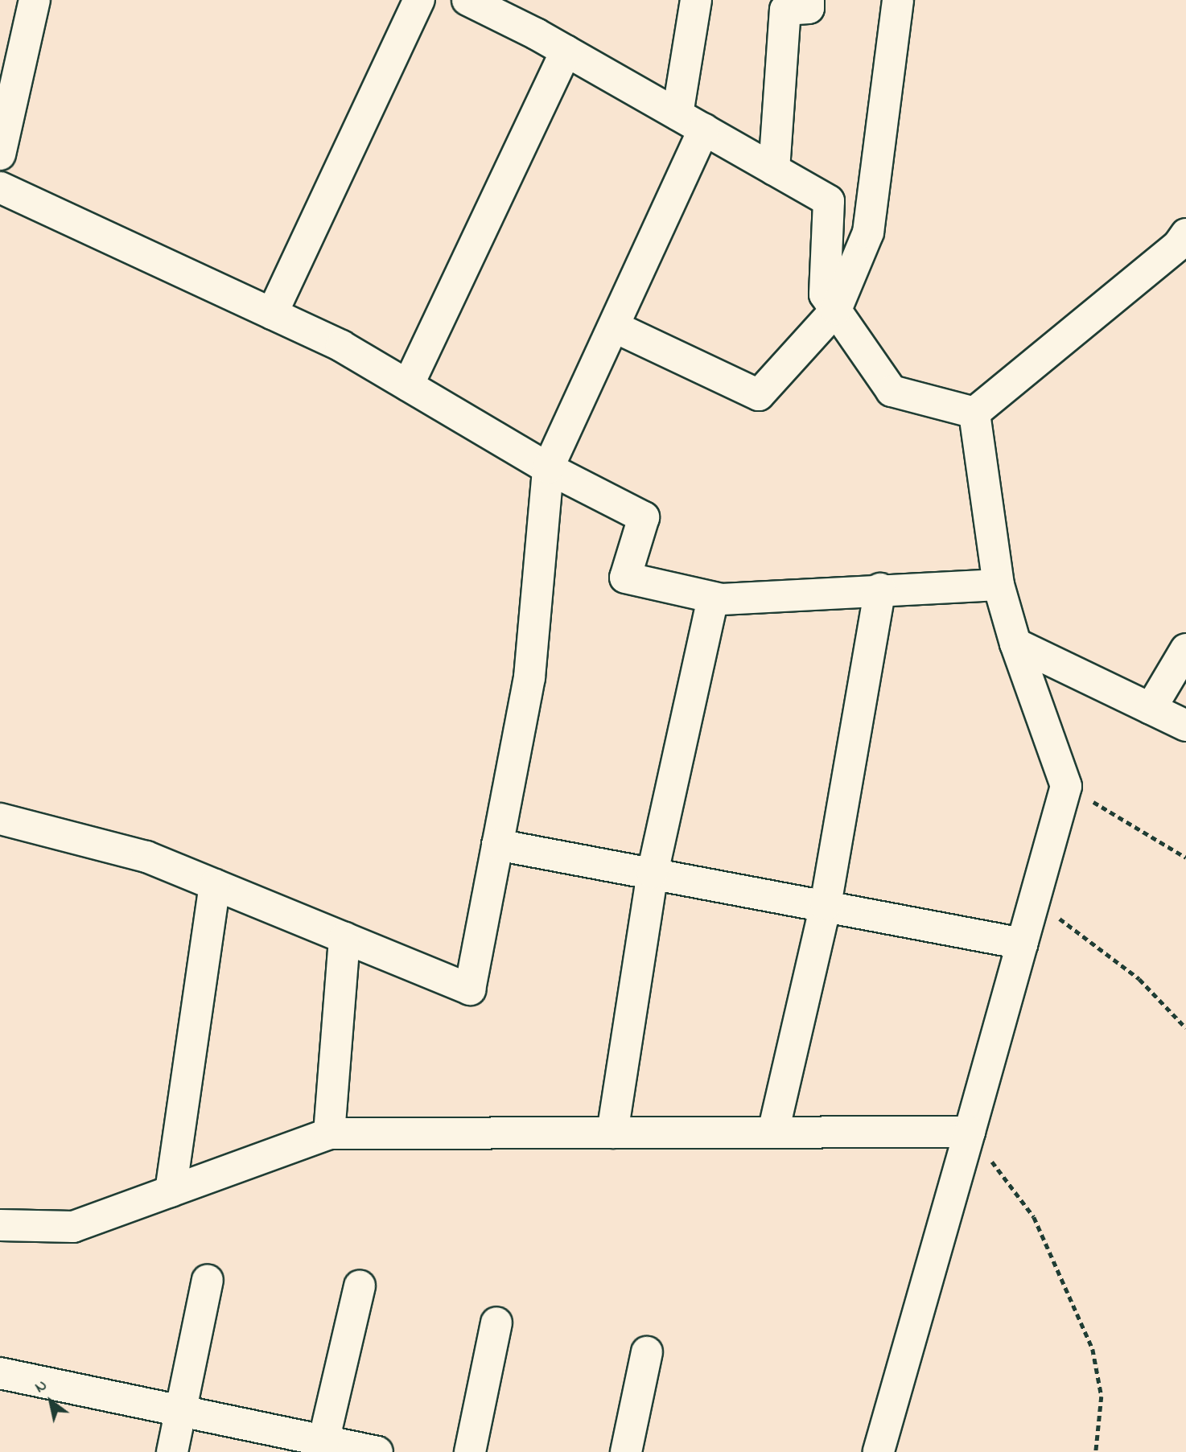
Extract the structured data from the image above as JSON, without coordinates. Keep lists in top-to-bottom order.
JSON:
{
  "north": "top left"
}
